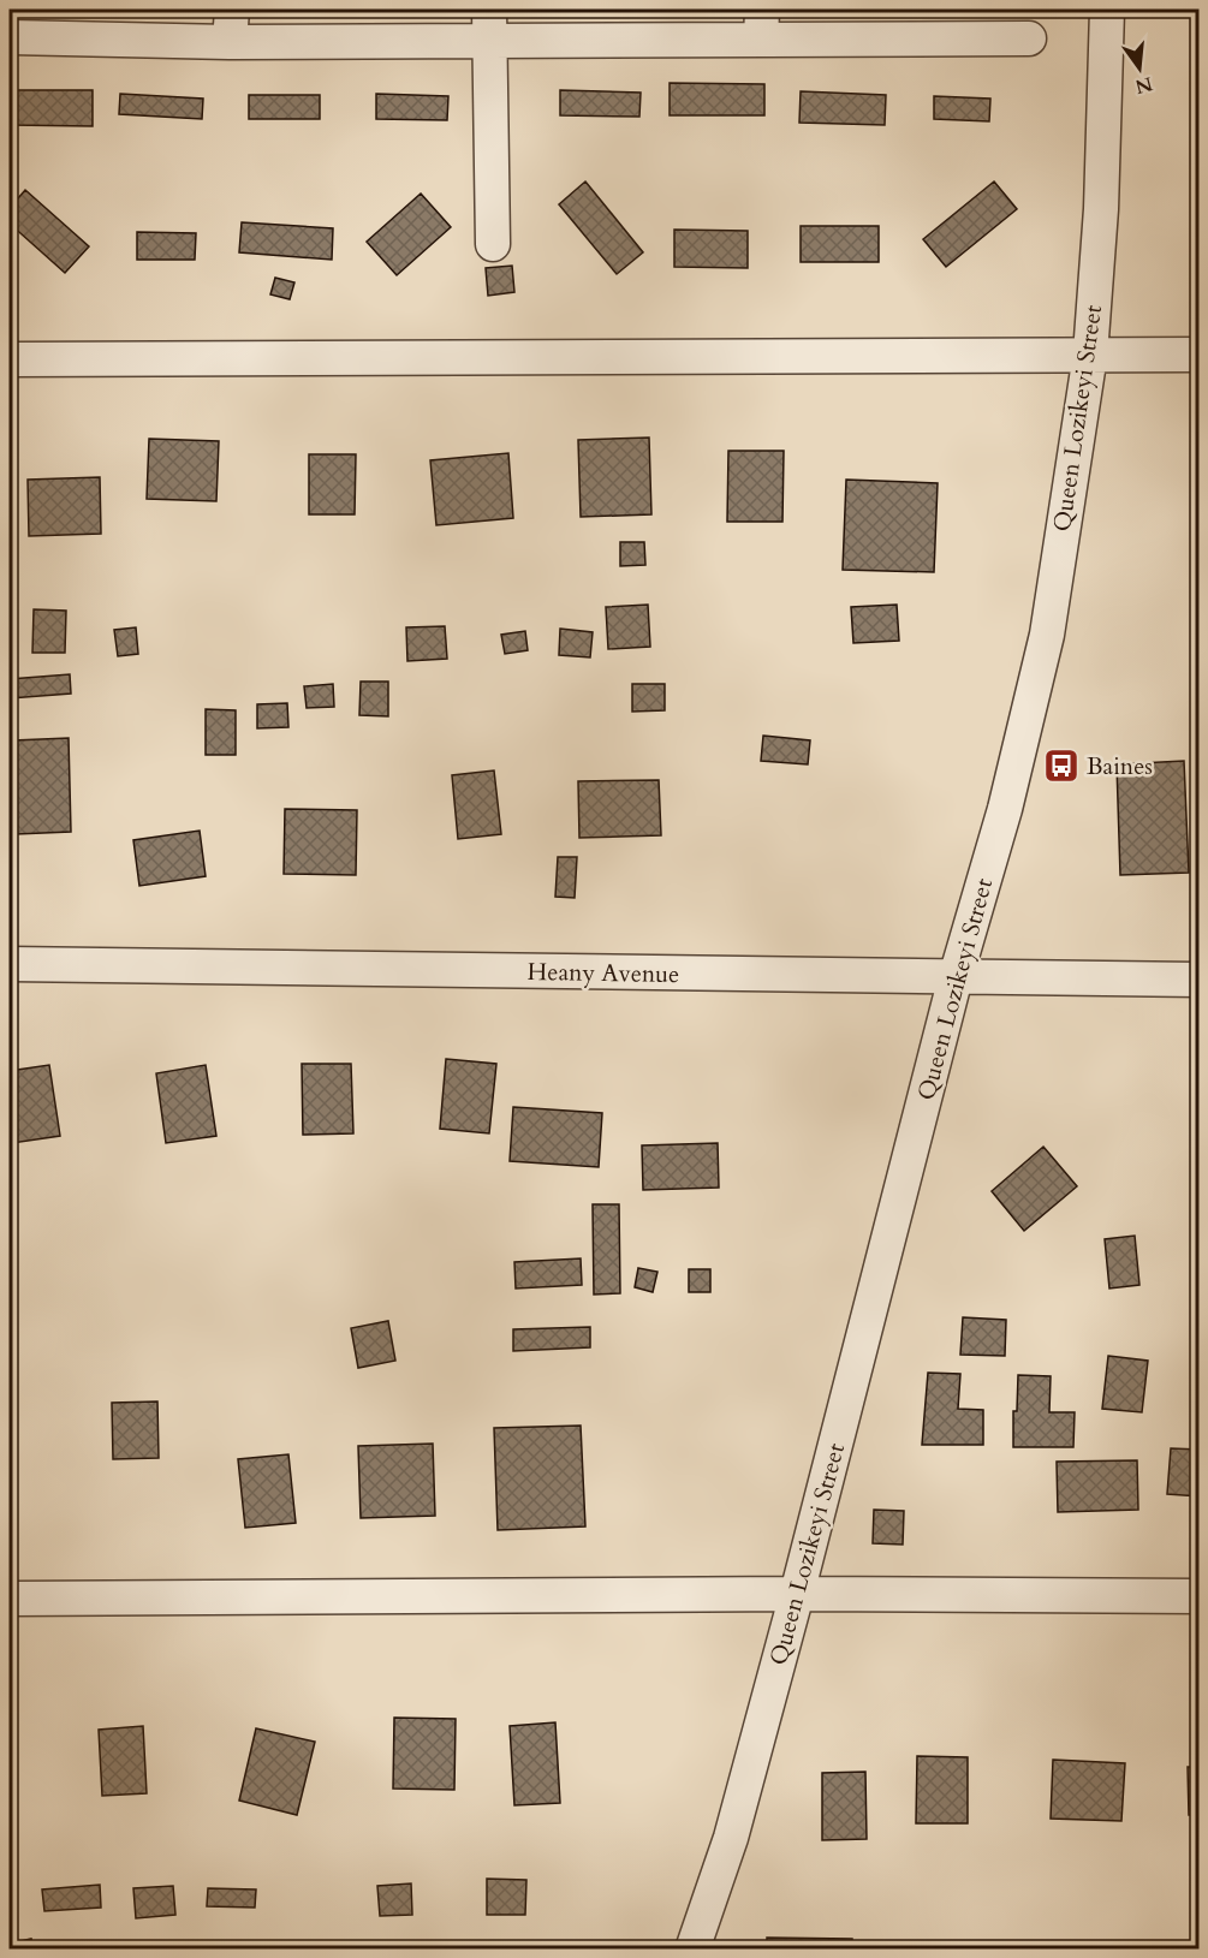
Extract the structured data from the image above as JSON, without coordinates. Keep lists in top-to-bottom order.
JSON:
{
  "streets": {
    "street": ["Queen Lozikeyi Street", "Heany Avenue"]
  },
  "crossings": [
    ["Queen Lozikeyi Street", "Heany Avenue"]
  ],
  "places": {
    "bus stop": ["Baines"]
  },
  "north": "bottom"
}
